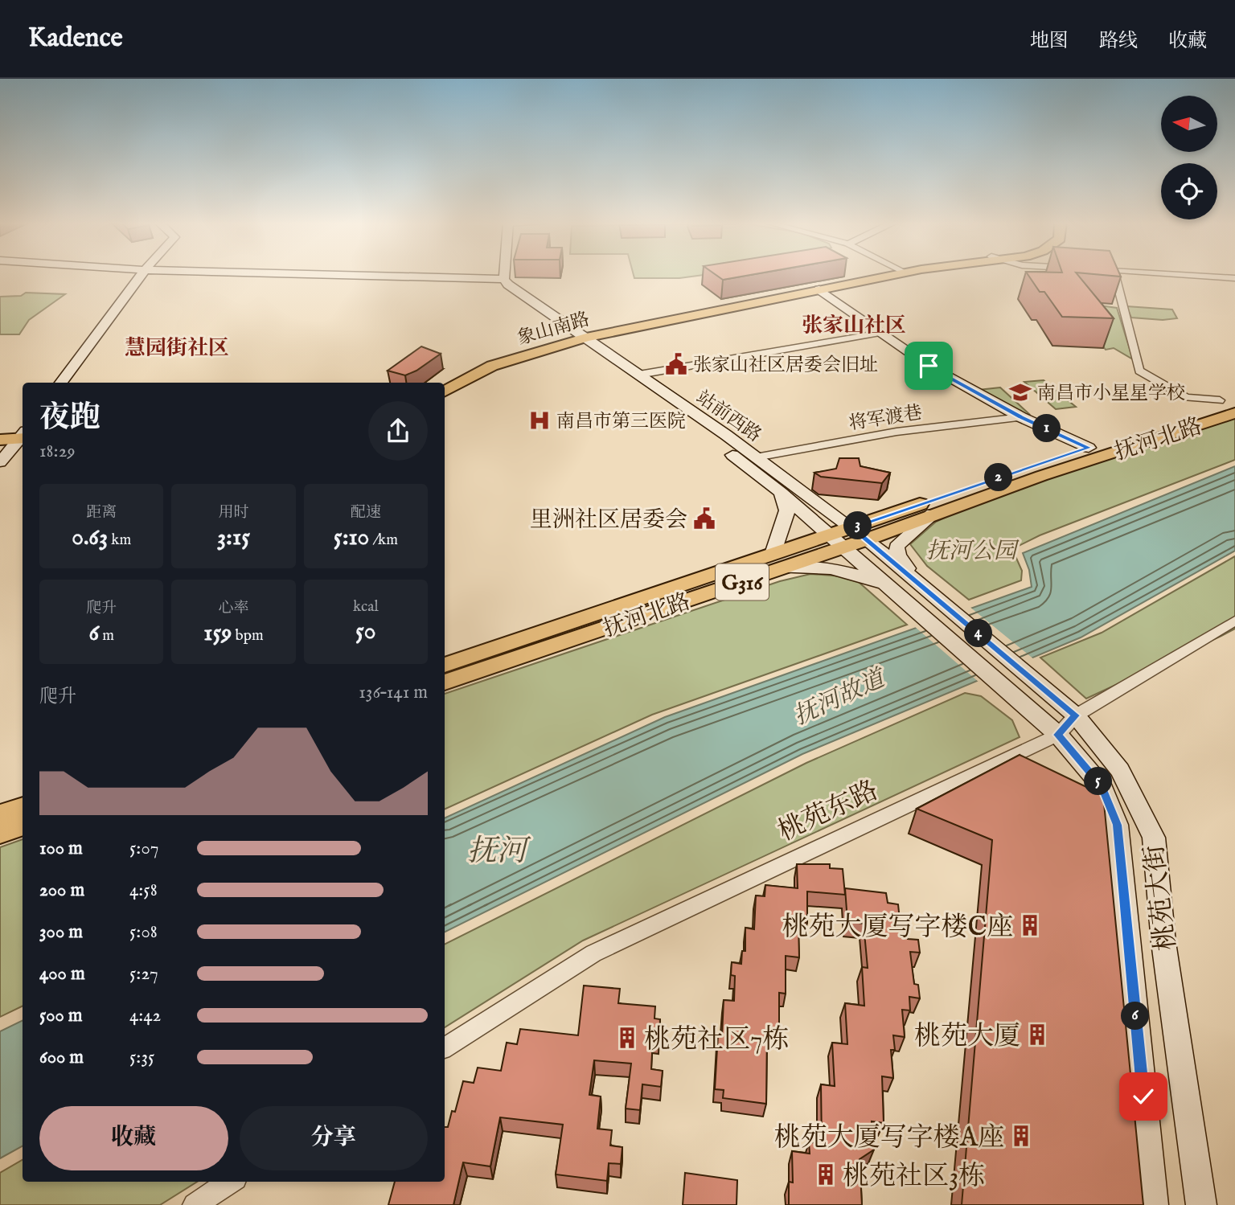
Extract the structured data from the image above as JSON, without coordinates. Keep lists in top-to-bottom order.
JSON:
{
  "streets": {
    "main road": [
      "象山南路",
      "站前西路",
      "抚河北路",
      "G316",
      "桃苑大街"
    ],
    "street": ["将军渡巷", "桃苑东路"]
  },
  "crossings": [
    ["象山南路", "站前西路"],
    ["站前西路", "将军渡巷"],
    ["站前西路", "抚河北路"],
    ["站前西路", "桃苑大街"],
    ["抚河北路", "桃苑大街"],
    ["桃苑东路", "桃苑大街"]
  ],
  "districts": ["张家山社区", "慧园街社区"],
  "water": ["抚河故道", "抚河"],
  "parks": ["抚河公园"],
  "places": {
    "public building": ["张家山社区居委会旧址", "里洲社区居委会"],
    "school or university": ["南昌市小星星学校"],
    "hospital": ["南昌市第三医院"],
    "building": [
      "桃苑大厦写字楼C座",
      "桃苑大厦",
      "桃苑社区7栋",
      "桃苑大厦写字楼A座",
      "桃苑社区3栋"
    ]
  },
  "north": "left",
  "page": {
    "header": "Kadence",
    "nav": ["地图", "路线", "收藏"],
    "heading": ["夜跑", "18:29"],
    "pins": [
      "1",
      "2",
      "3",
      "4",
      "5",
      "6"
    ],
    "stats": [
      ["距离", "0.63 km"],
      ["用时", "3:15"],
      ["配速", "5:10 /km"],
      ["爬升", "6 m"],
      ["心率", "159 bpm"],
      ["kcal", "50"]
    ],
    "chart": ["爬升", "136–141 m"],
    "list": [
      {
        "name": "100 m",
        "note": "5:07"
      },
      {
        "name": "200 m",
        "note": "4:58"
      },
      {
        "name": "300 m",
        "note": "5:08"
      },
      {
        "name": "400 m",
        "note": "5:27"
      },
      {
        "name": "500 m",
        "note": "4:42"
      },
      {
        "name": "600 m",
        "note": "5:35"
      }
    ],
    "buttons": ["收藏", "分享"]
  }
}
